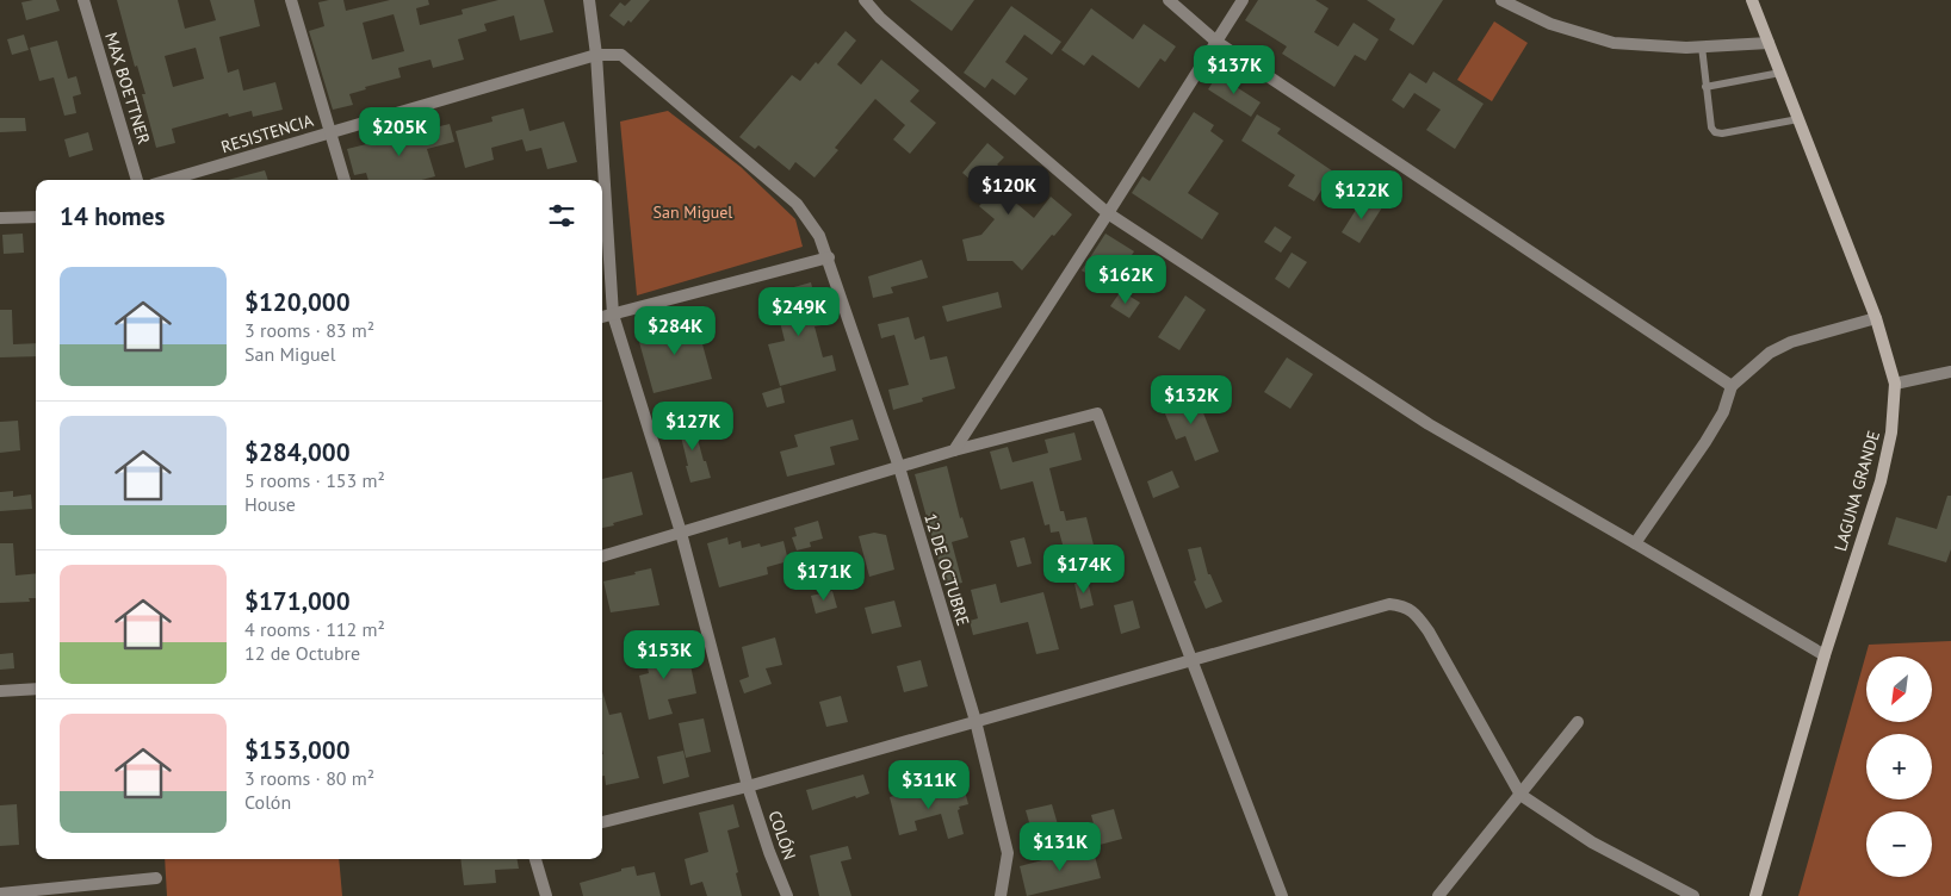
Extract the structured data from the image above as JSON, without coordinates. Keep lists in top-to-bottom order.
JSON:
{
  "streets": {
    "main road": ["LAGUNA GRANDE"],
    "street": [
      "MAX BOETTNER",
      "RESISTENCIA",
      "12 DE OCTUBRE",
      "COLÓN"
    ]
  },
  "crossings": [
    ["RESISTENCIA", "12 DE OCTUBRE"],
    ["RESISTENCIA", "COLÓN"],
    ["12 DE OCTUBRE", "COLÓN"]
  ],
  "parks": ["San Miguel"],
  "north": "bottom left",
  "page": {
    "price": [
      "$137K",
      "$205K",
      "$120K",
      "$122K",
      "$162K",
      "$249K",
      "$284K",
      "$132K",
      "$127K",
      "$174K",
      "$171K",
      "$153K",
      "$311K",
      "$131K"
    ],
    "heading": "14 homes",
    "list": [
      {
        "name": "$120,000",
        "note": "3 rooms · 83 m² · San Miguel"
      },
      {
        "name": "$284,000",
        "note": "5 rooms · 153 m² · House"
      },
      {
        "name": "$171,000",
        "note": "4 rooms · 112 m² · 12 de Octubre"
      },
      {
        "name": "$153,000",
        "note": "3 rooms · 80 m² · Colón"
      }
    ],
    "map_buttons": ["+", "−"]
  }
}
